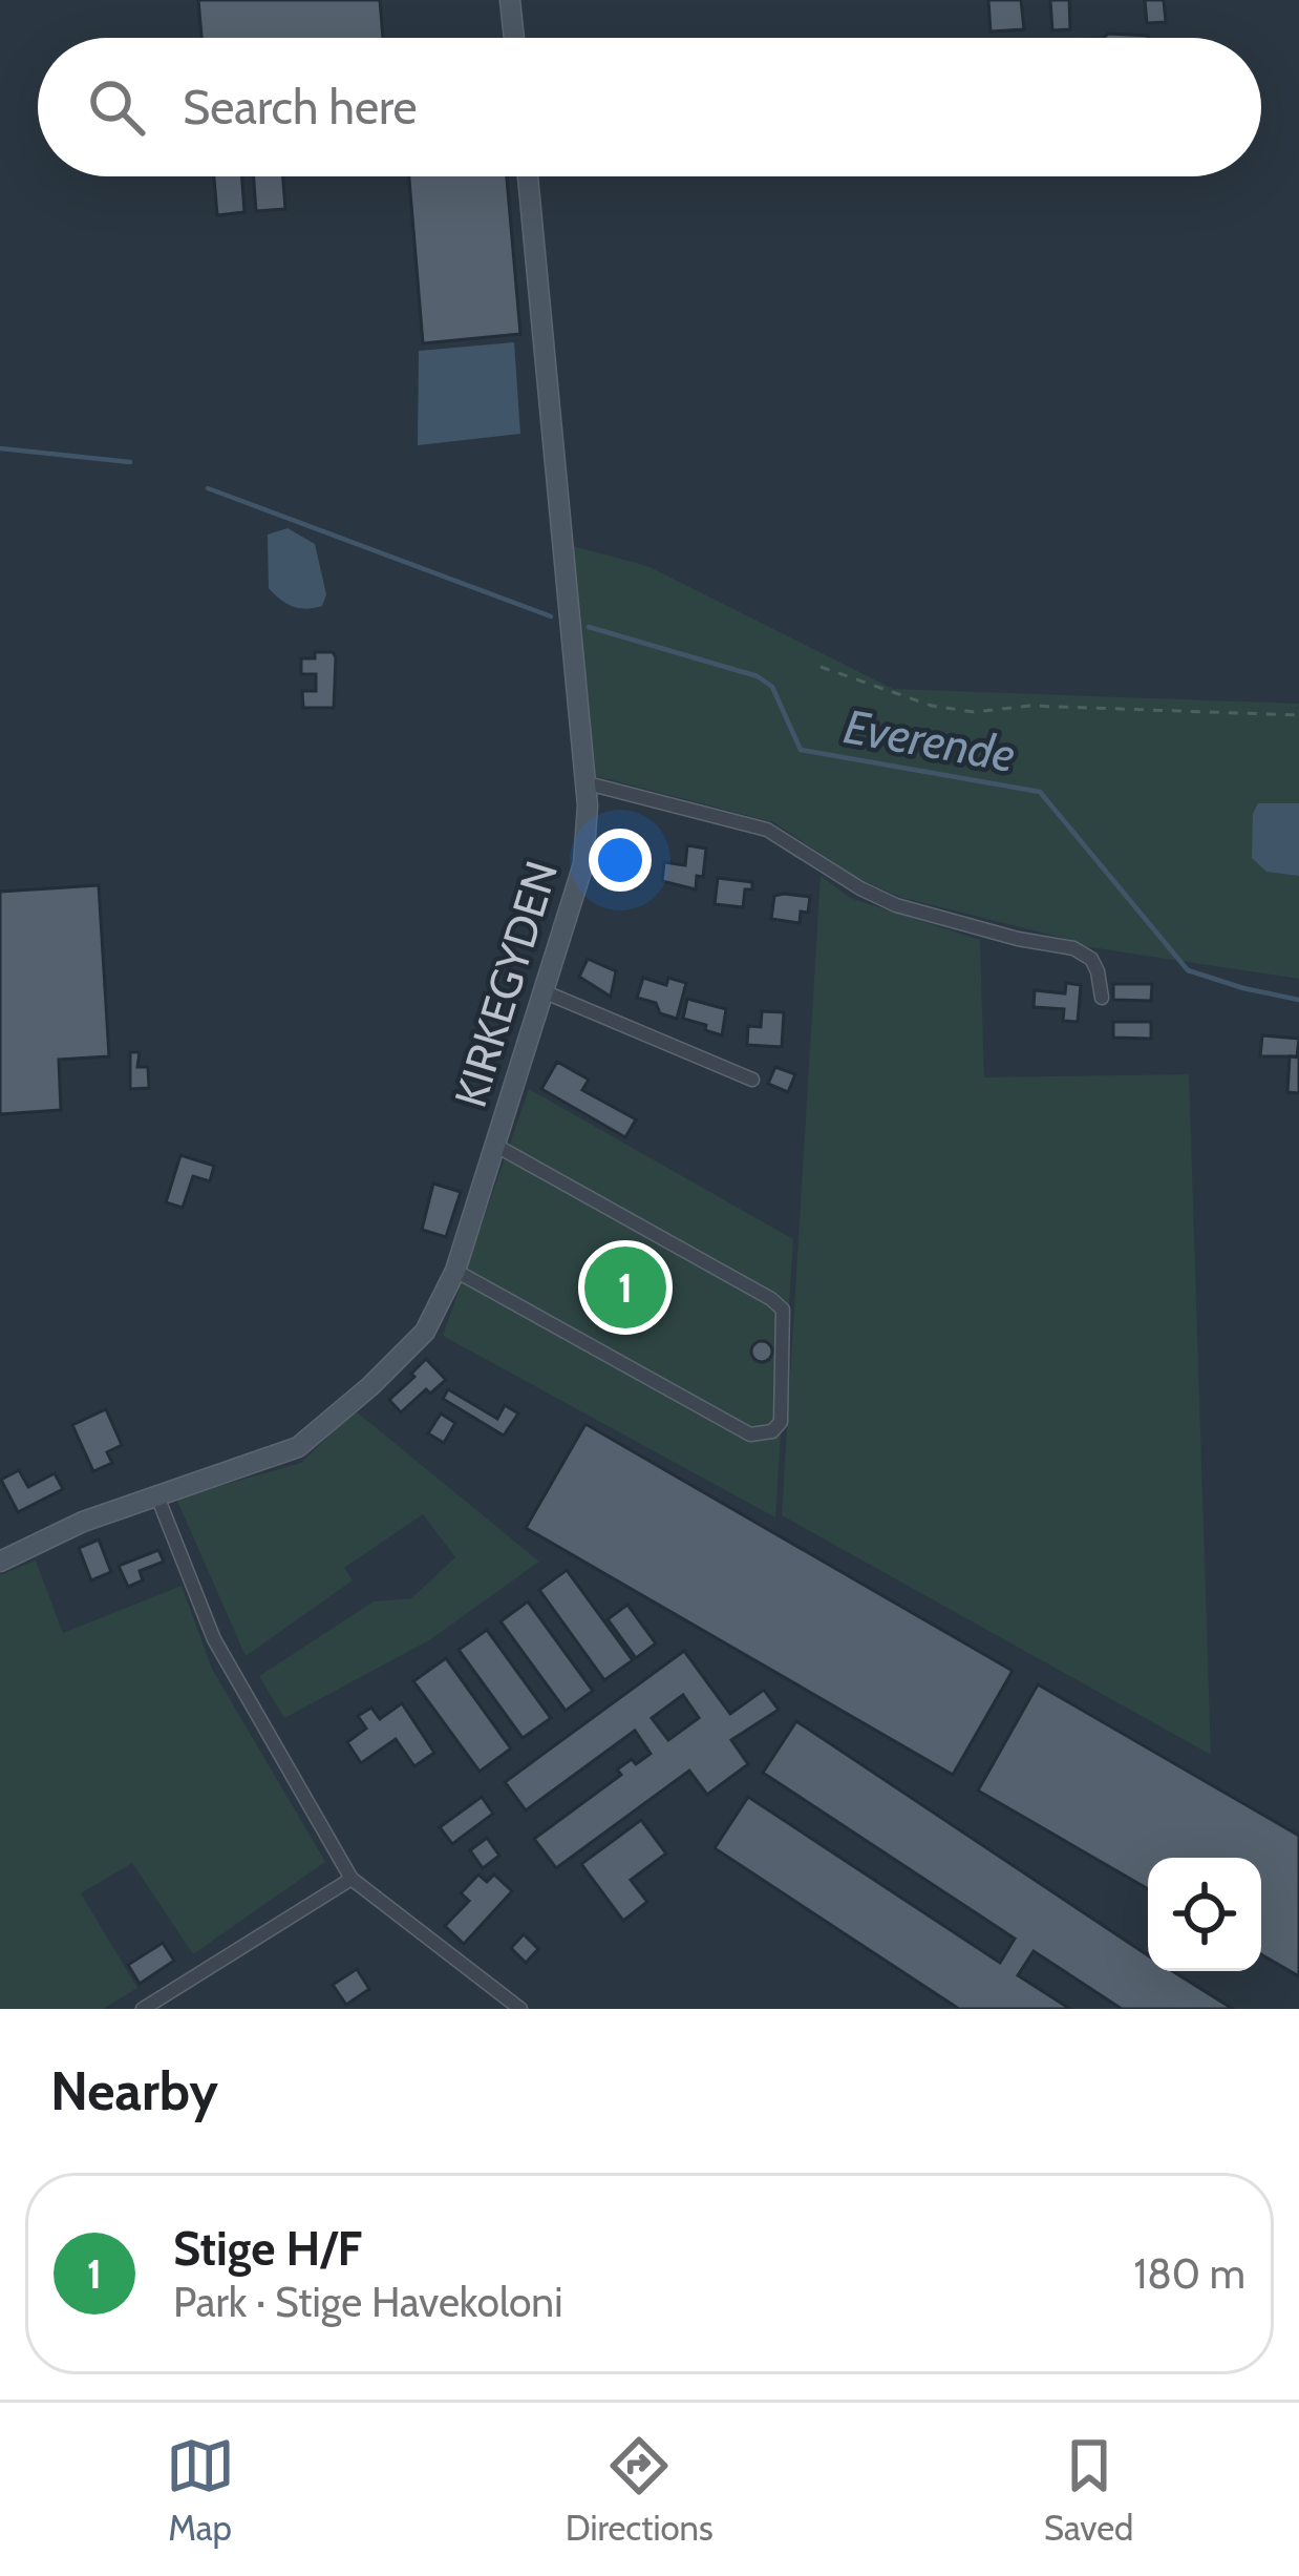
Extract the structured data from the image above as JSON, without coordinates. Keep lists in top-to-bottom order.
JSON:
{
  "streets": {
    "street": ["KIRKEGYDEN"]
  },
  "water": ["Everende"],
  "page": {
    "search": "Search here",
    "pins": "1",
    "heading": "Nearby",
    "list": [
      {
        "mark": "1",
        "name": "Stige H/F",
        "note": "Park · Stige Havekoloni",
        "value": "180 m"
      }
    ],
    "nav": ["Map", "Directions", "Saved"]
  }
}
